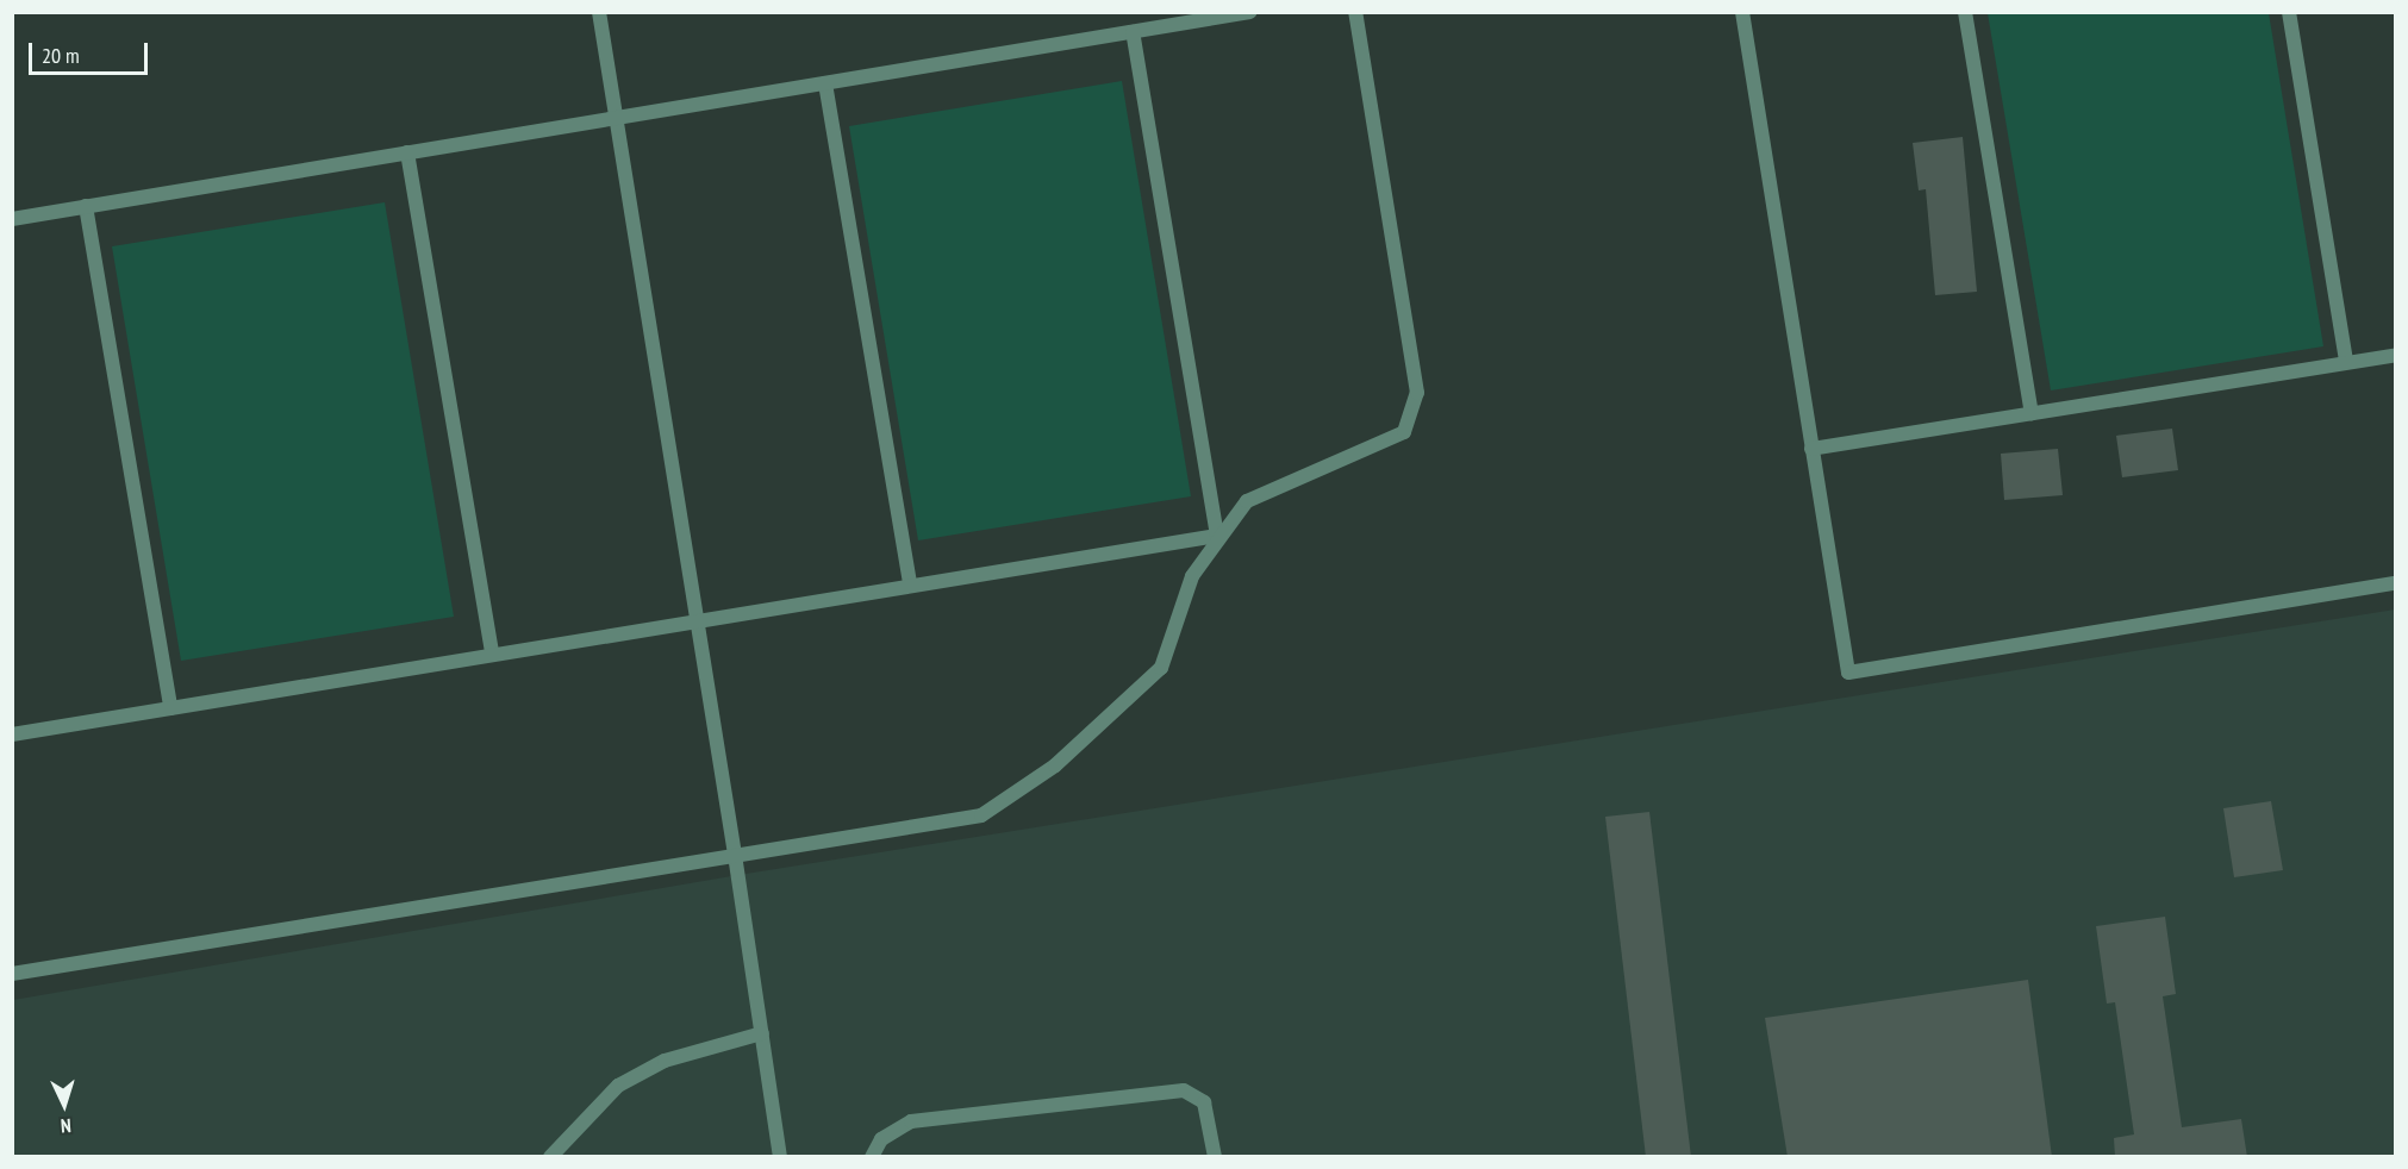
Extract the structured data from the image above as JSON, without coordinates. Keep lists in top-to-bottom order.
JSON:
{
  "scale_bar": "20 m",
  "north": "bottom"
}
